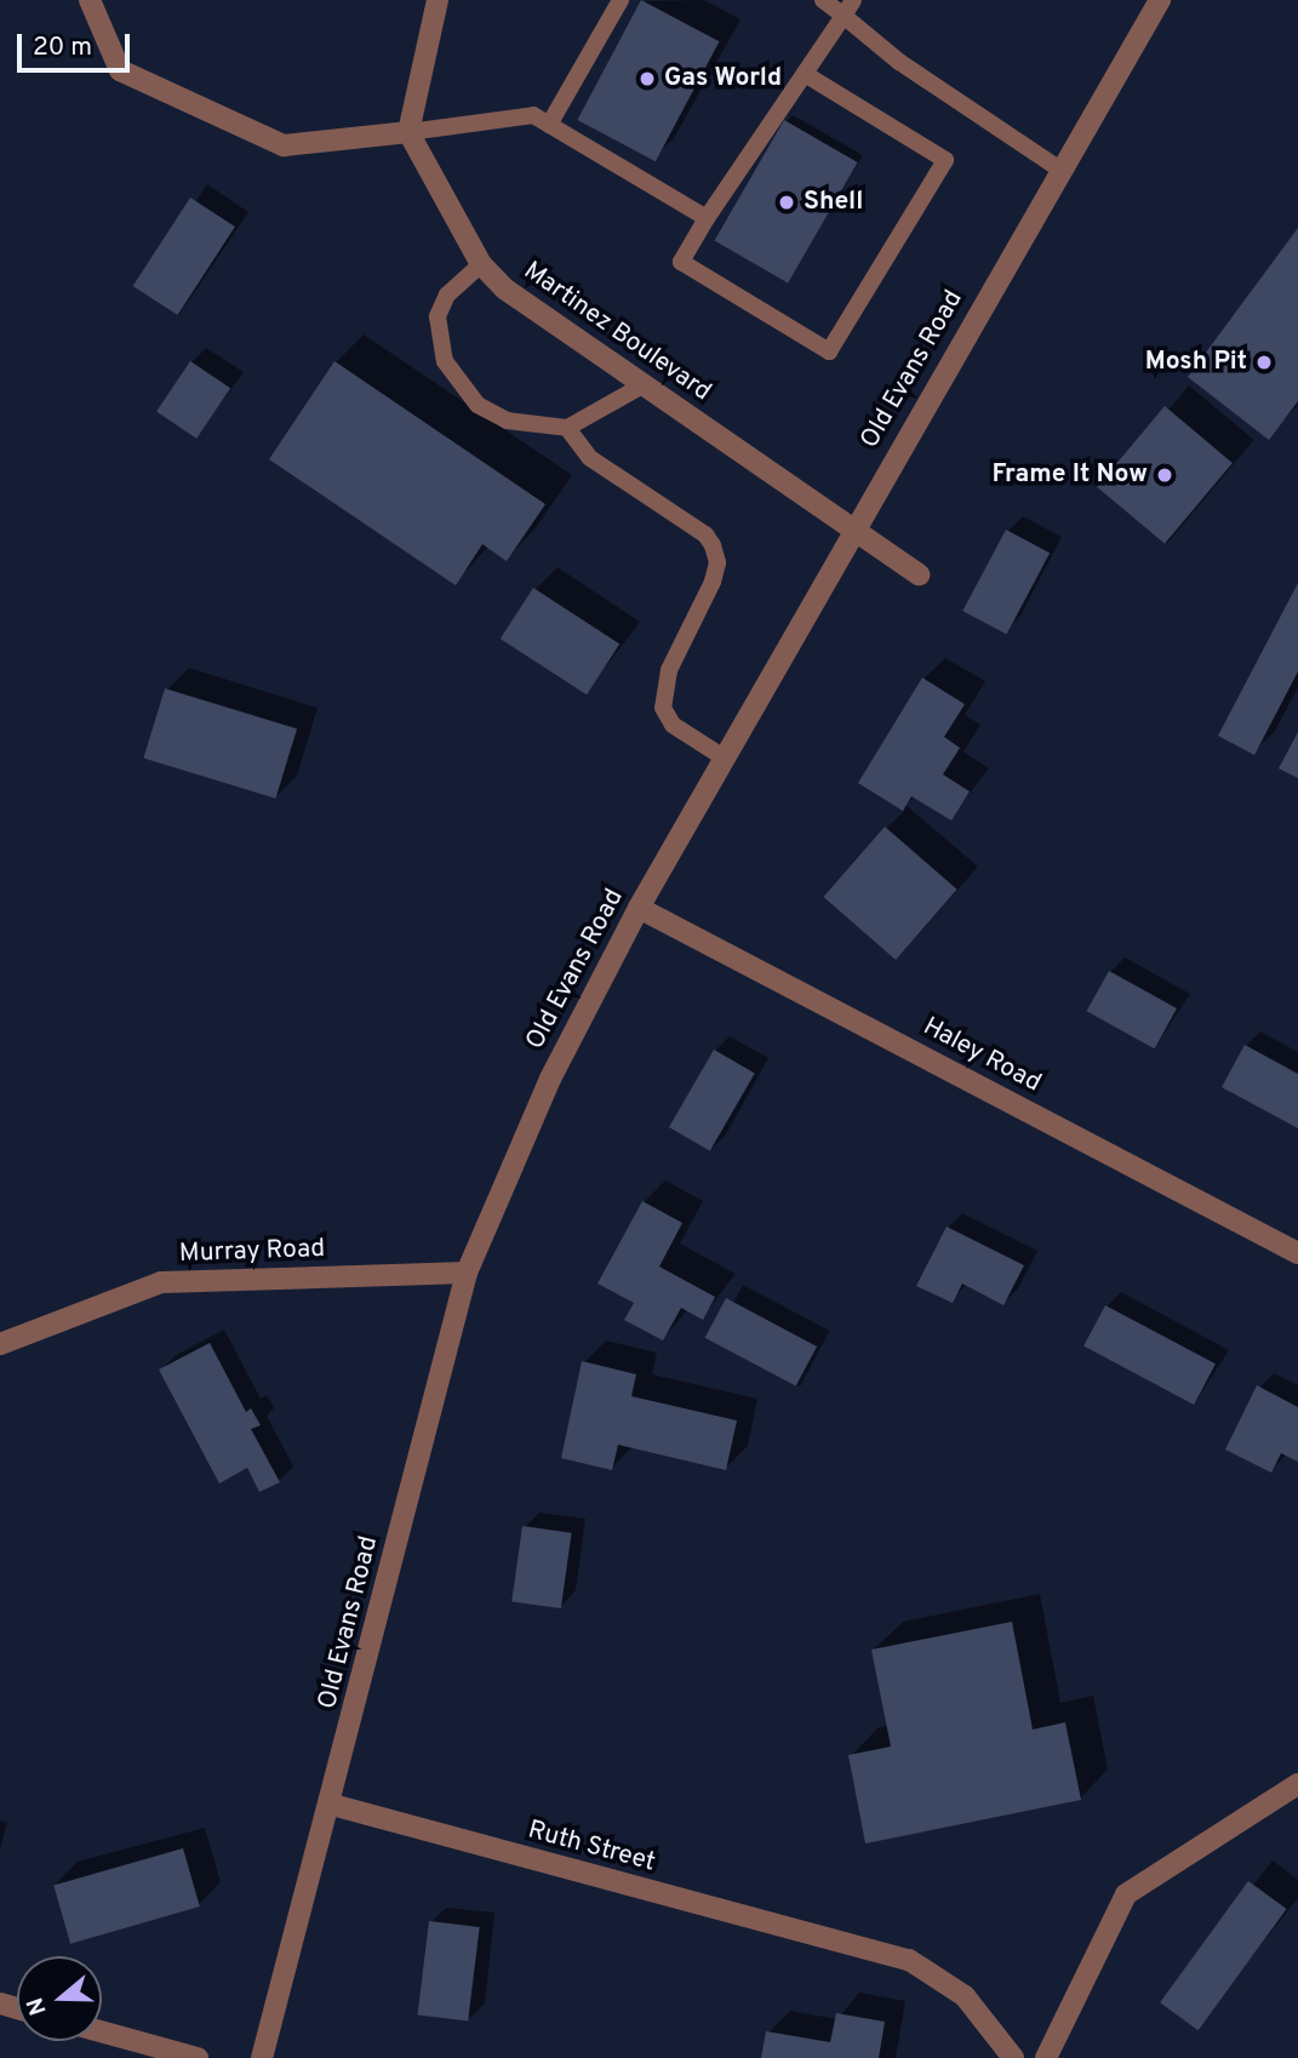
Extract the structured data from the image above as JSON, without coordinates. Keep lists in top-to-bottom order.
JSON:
{
  "streets": {
    "street": [
      "Martinez Boulevard",
      "Old Evans Road",
      "Haley Road",
      "Murray Road",
      "Ruth Street"
    ]
  },
  "crossings": [
    ["Martinez Boulevard", "Old Evans Road"],
    ["Old Evans Road", "Haley Road"],
    ["Old Evans Road", "Murray Road"],
    ["Old Evans Road", "Ruth Street"]
  ],
  "places": [
    "Gas World",
    "Shell",
    "Mosh Pit",
    "Frame It Now"
  ],
  "scale_bar": "20 m",
  "north": "left"
}
